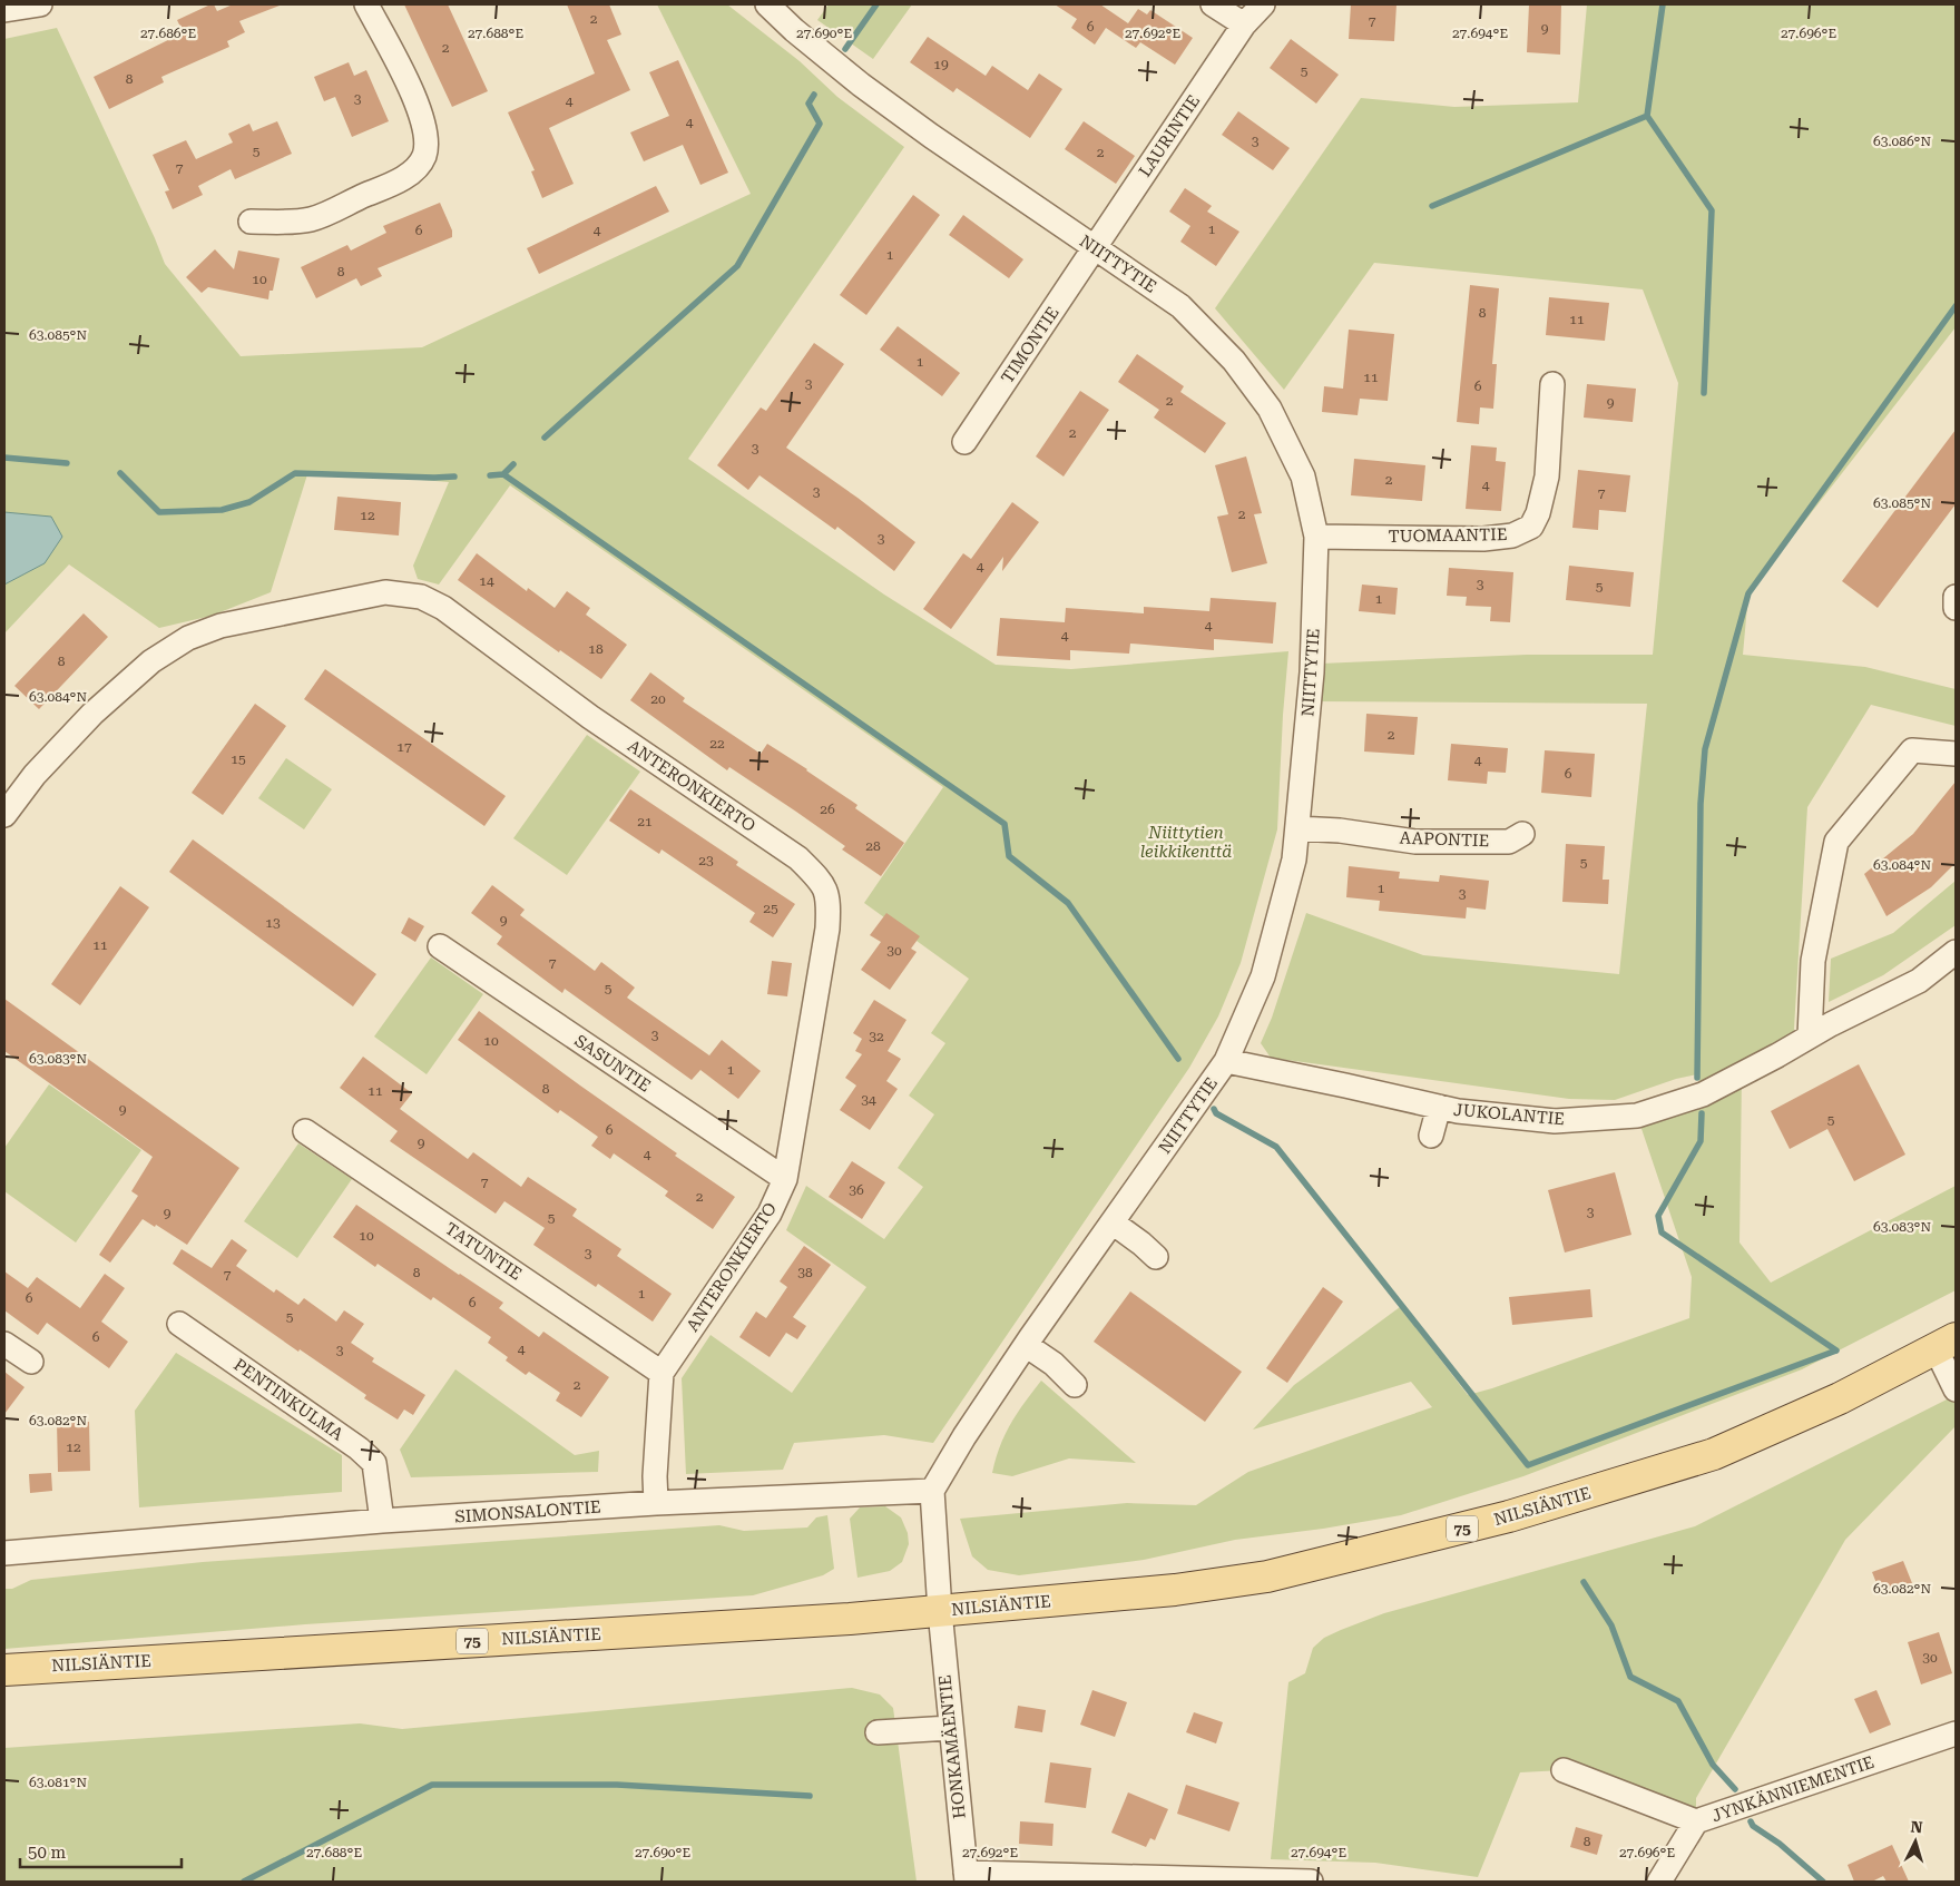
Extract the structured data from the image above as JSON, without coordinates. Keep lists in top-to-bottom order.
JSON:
{
  "streets": {
    "main road": ["NILSIÄNTIE", "75"],
    "street": [
      "LAURINTIE",
      "NIITTYTIE",
      "TIMONTIE",
      "TUOMAANTIE",
      "ANTERONKIERTO",
      "AAPONTIE",
      "SASUNTIE",
      "JUKOLANTIE",
      "TATUNTIE",
      "PENTINKULMA",
      "SIMONSALONTIE",
      "HONKAMÄENTIE",
      "JYNKÄNNIEMENTIE"
    ]
  },
  "crossings": [
    ["LAURINTIE", "NIITTYTIE"],
    ["LAURINTIE", "TIMONTIE"],
    ["NIITTYTIE", "TIMONTIE"],
    ["NIITTYTIE", "TUOMAANTIE"],
    ["NIITTYTIE", "AAPONTIE"],
    ["NIITTYTIE", "JUKOLANTIE"],
    ["NIITTYTIE", "SIMONSALONTIE"],
    ["ANTERONKIERTO", "SASUNTIE"],
    ["ANTERONKIERTO", "TATUNTIE"],
    ["PENTINKULMA", "SIMONSALONTIE"],
    ["NILSIÄNTIE", "HONKAMÄENTIE"]
  ],
  "parks": ["Niittytien leikkikenttä"],
  "house_numbers": [
    "2",
    "7",
    "6",
    "9",
    "2",
    "19",
    "5",
    "8",
    "3",
    "4",
    "4",
    "3",
    "5",
    "2",
    "7",
    "1",
    "6",
    "4",
    "1",
    "8",
    "10",
    "8",
    "11",
    "1",
    "11",
    "3",
    "6",
    "2",
    "9",
    "2",
    "3",
    "2",
    "4",
    "3",
    "7",
    "2",
    "12",
    "3",
    "4",
    "14",
    "3",
    "5",
    "1",
    "4",
    "4",
    "18",
    "8",
    "20",
    "2",
    "22",
    "17",
    "15",
    "4",
    "6",
    "26",
    "21",
    "28",
    "23",
    "5",
    "1",
    "3",
    "25",
    "9",
    "13",
    "11",
    "30",
    "7",
    "5",
    "3",
    "32",
    "10",
    "1",
    "8",
    "11",
    "34",
    "9",
    "5",
    "6",
    "9",
    "4",
    "7",
    "36",
    "2",
    "3",
    "9",
    "5",
    "10",
    "3",
    "8",
    "38",
    "7",
    "1",
    "6",
    "6",
    "5",
    "6",
    "4",
    "3",
    "2",
    "12",
    "30",
    "8"
  ],
  "scale_bar": "50 m",
  "north": "top",
  "coordinates": [
    "27.688°E",
    "27.690°E",
    "27.692°E",
    "27.694°E",
    "27.696°E",
    "27.686°E",
    "63.086°N",
    "63.085°N",
    "63.084°N",
    "63.083°N",
    "63.082°N",
    "63.081°N"
  ]
}
